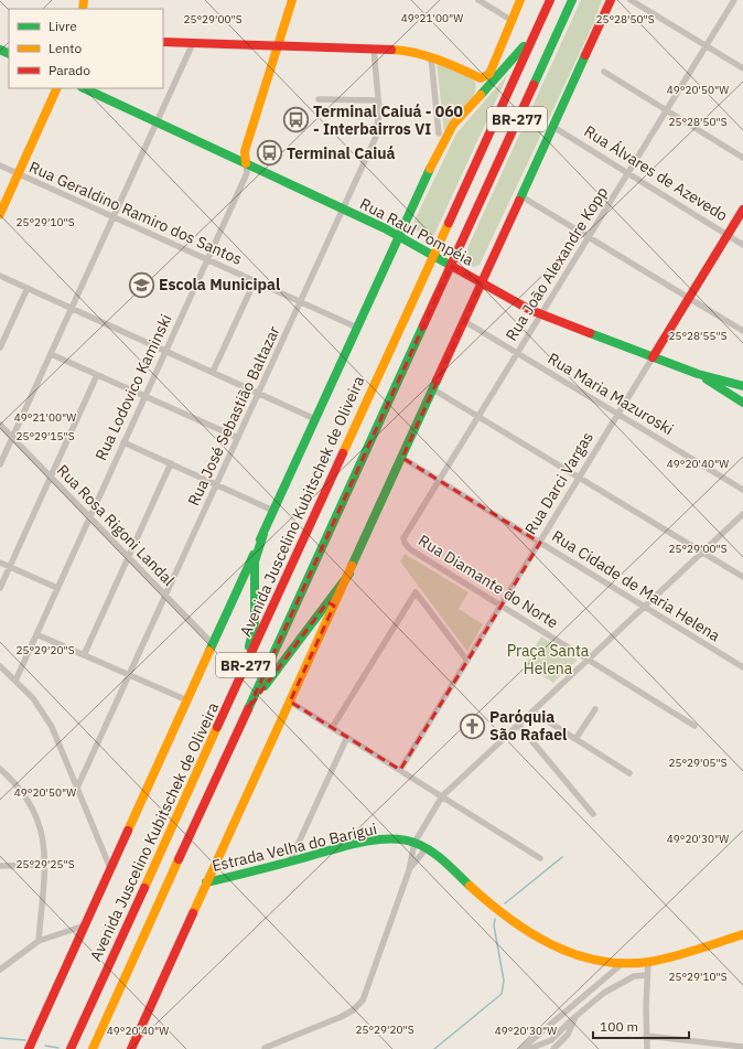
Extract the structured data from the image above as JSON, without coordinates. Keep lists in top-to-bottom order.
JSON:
{
  "streets": {
    "main road": [
      "BR-277",
      "Rua Raul Pompéia",
      "Rua Lodovico Kaminski",
      "Rua Darci Vargas",
      "Avenida Juscelino Kubitschek de Oliveira",
      "Estrada Velha do Barigui"
    ],
    "street": [
      "Rua Álvares de Azevedo",
      "Rua Geraldino Ramiro dos Santos",
      "Rua João Alexandre Kopp",
      "Rua Maria Mazuroski",
      "Rua José Sebastião Baltazar",
      "Rua Rosa Rigoni Landal",
      "Rua Diamante do Norte",
      "Rua Cidade de Maria Helena"
    ]
  },
  "crossings": [
    ["Rua Álvares de Azevedo", "Rua João Alexandre Kopp"],
    ["Rua Álvares de Azevedo", "Rua Darci Vargas"],
    ["Rua Geraldino Ramiro dos Santos", "Rua Lodovico Kaminski"],
    ["Rua Geraldino Ramiro dos Santos", "Rua José Sebastião Baltazar"],
    ["Rua Raul Pompéia", "Rua João Alexandre Kopp"],
    ["Rua Raul Pompéia", "Rua Lodovico Kaminski"],
    ["Rua Raul Pompéia", "Rua José Sebastião Baltazar"],
    ["Rua Raul Pompéia", "Rua Darci Vargas"],
    ["Rua João Alexandre Kopp", "Rua Maria Mazuroski"],
    ["Rua João Alexandre Kopp", "Rua Diamante do Norte"],
    ["Rua João Alexandre Kopp", "Rua Cidade de Maria Helena"],
    ["Rua Lodovico Kaminski", "Rua Rosa Rigoni Landal"],
    ["Rua Maria Mazuroski", "Rua Darci Vargas"],
    ["Rua José Sebastião Baltazar", "Rua Rosa Rigoni Landal"],
    ["Rua Darci Vargas", "Rua Diamante do Norte"],
    ["Rua Darci Vargas", "Rua Cidade de Maria Helena"]
  ],
  "parks": ["Praça Santa Helena"],
  "places": {
    "bus stop": ["Terminal Caiuá - 060 - Interbairros VI", "Terminal Caiuá"],
    "school or university": ["Escola Municipal"],
    "church": ["Paróquia São Rafael"]
  },
  "legend": ["Livre", "Lento", "Parado"],
  "scale_bar": "100 m",
  "coordinates": [
    "49°21'00\"W",
    "25°29'00\"S",
    "25°28'50\"S",
    "49°20'50\"W",
    "25°29'10\"S",
    "25°28'55\"S",
    "25°29'15\"S",
    "49°20'40\"W",
    "25°29'20\"S",
    "25°29'05\"S",
    "49°20'30\"W",
    "25°29'25\"S"
  ]
}
